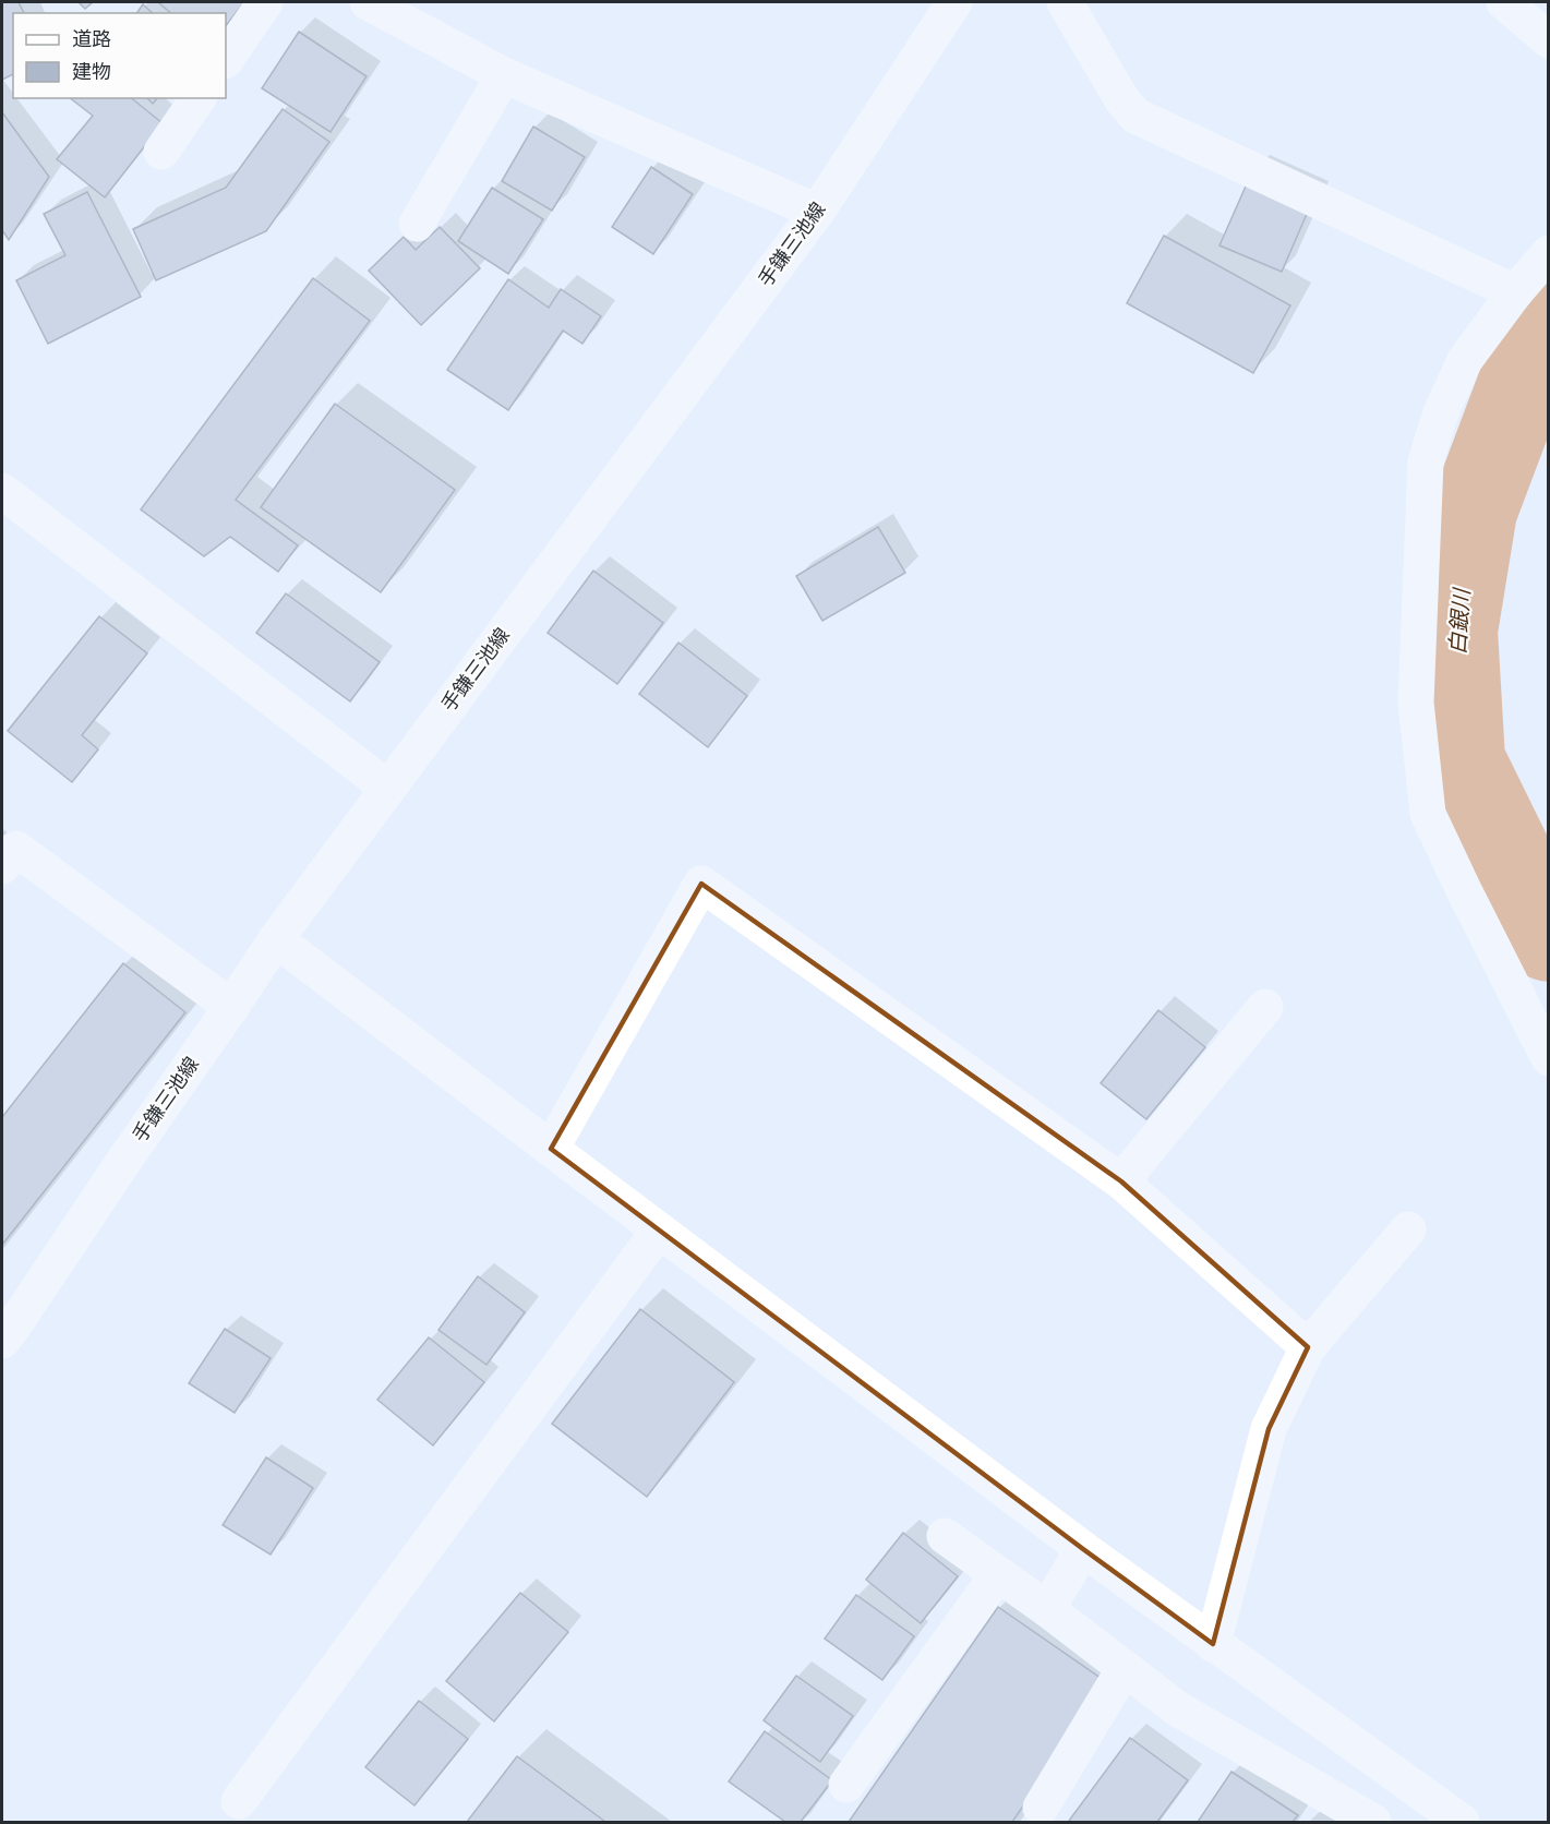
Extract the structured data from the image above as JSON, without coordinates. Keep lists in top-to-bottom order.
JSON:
{
  "streets": {
    "street": ["手鎌三池線"]
  },
  "water": ["白銀川"],
  "legend": ["道路", "建物"]
}
